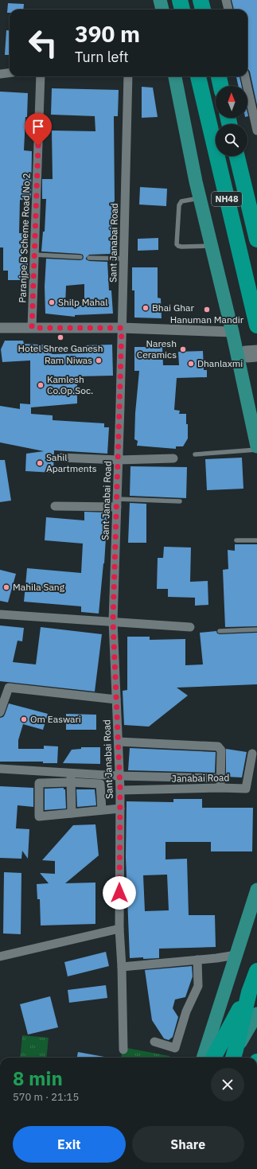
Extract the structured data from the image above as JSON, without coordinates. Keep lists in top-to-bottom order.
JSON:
{
  "streets": {
    "highway": ["NH48"],
    "street": ["Paranjpe B Scheme Road No 2", "Sant Janabai Road", "Janabai Road"]
  },
  "crossings": [
    ["Sant Janabai Road", "Janabai Road"]
  ],
  "places": [
    "Shilp Mahal",
    "Bhai Ghar",
    "Hanuman Mandir",
    "Hotel Shree Ganesh",
    "Naresh Ceramics",
    "Ram Niwas",
    "Dhanlaxmi",
    "Kamlesh Co.Op.Soc.",
    "Sahil Apartments",
    "Mahila Sang",
    "Om Easwari"
  ],
  "north": "top",
  "page": {
    "turn": ["390 m", "Turn left"],
    "heading": ["8 min", "570 m · 21:15"],
    "buttons": ["Exit", "Share"]
  }
}
